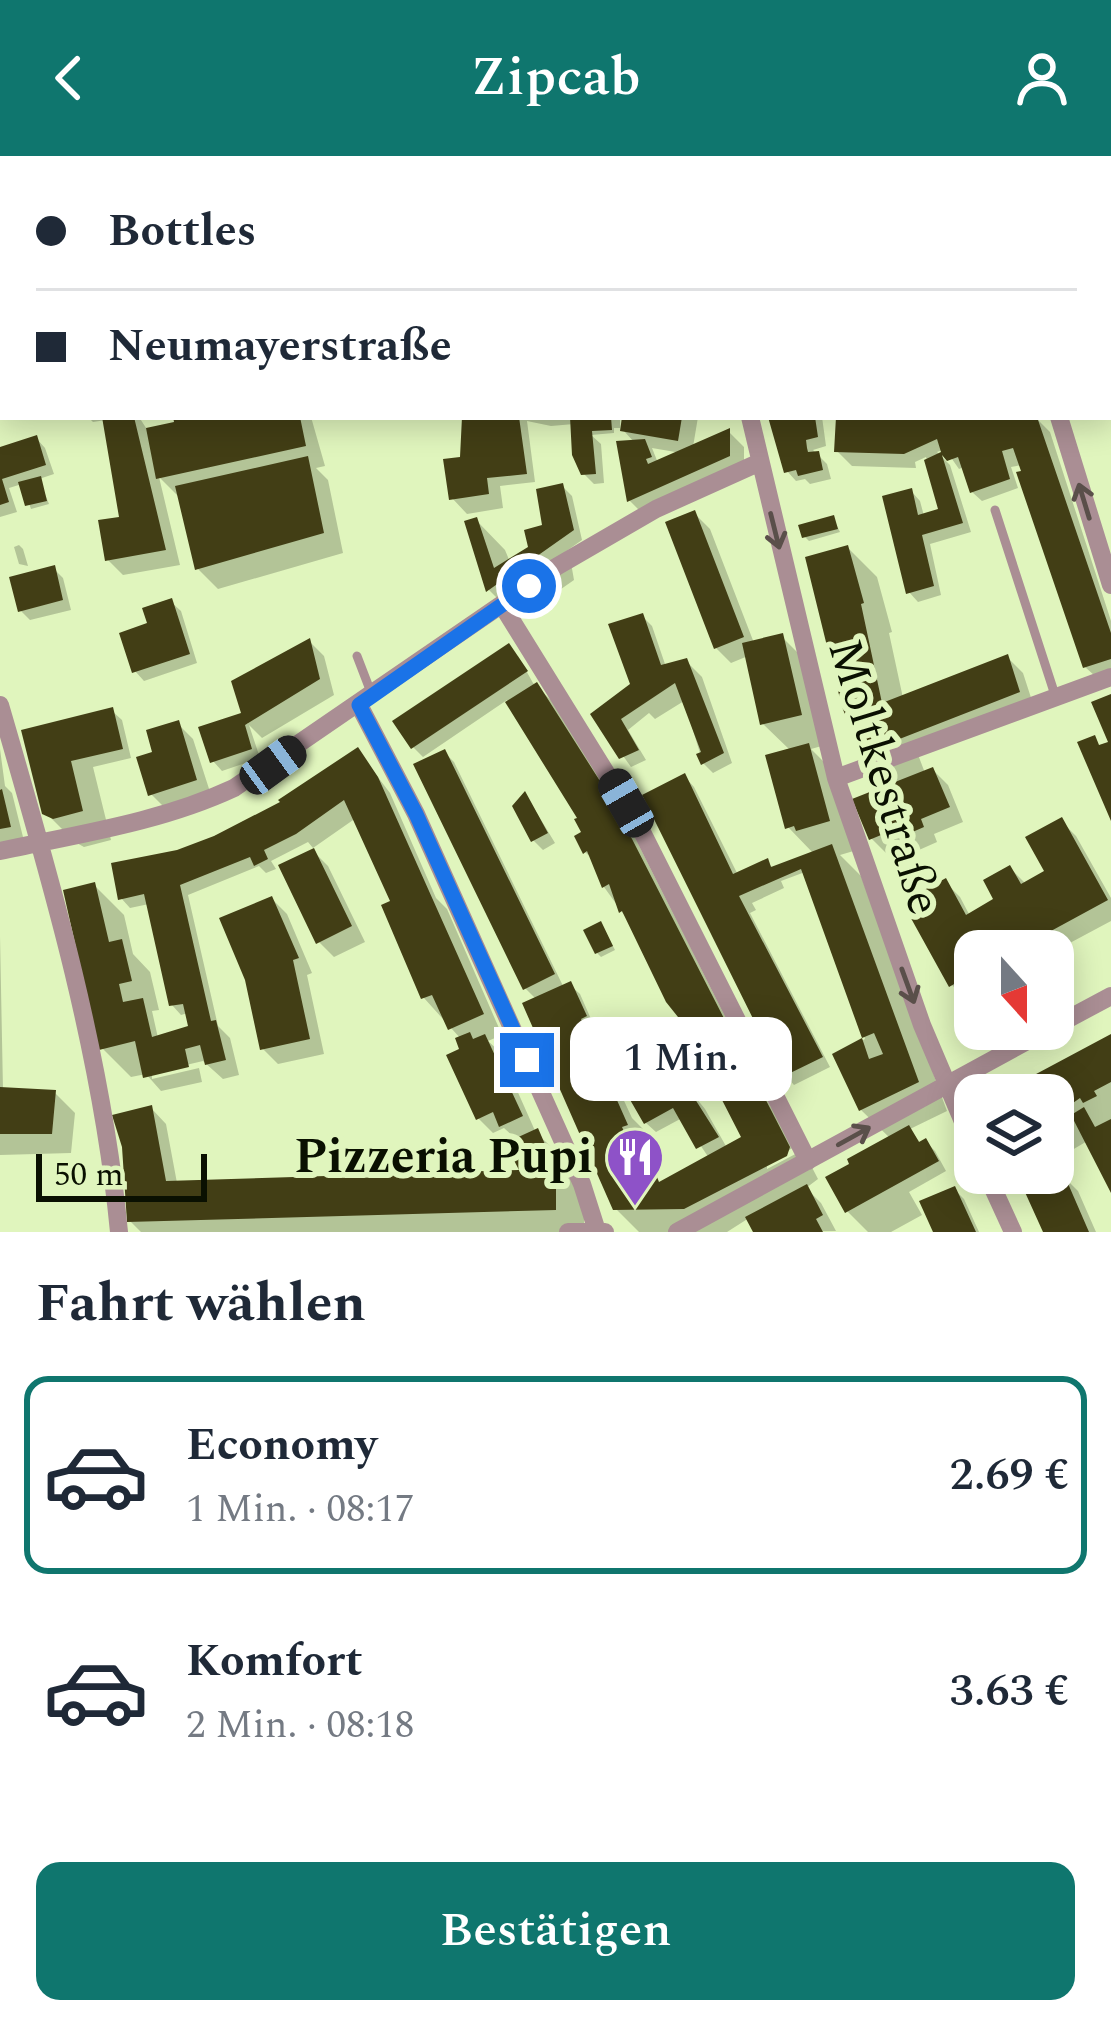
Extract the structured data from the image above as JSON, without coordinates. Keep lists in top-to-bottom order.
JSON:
{
  "streets": {
    "street": ["Moltkestraße"]
  },
  "one_way": ["Moltkestraße"],
  "places": {
    "restaurant": ["Pizzeria Pupi"]
  },
  "scale_bar": "50 m",
  "north": "bottom",
  "page": {
    "header": "Zipcab",
    "banner": ["Bottles", "Neumayerstraße"],
    "bubble": "1 Min.",
    "scale": "50 m",
    "heading": "Fahrt wählen",
    "list": [
      {
        "name": "Economy",
        "note": "1 Min. · 08:17",
        "value": "2.69 €"
      },
      {
        "name": "Komfort",
        "note": "2 Min. · 08:18",
        "value": "3.63 €"
      }
    ],
    "buttons": "Bestätigen"
  }
}
